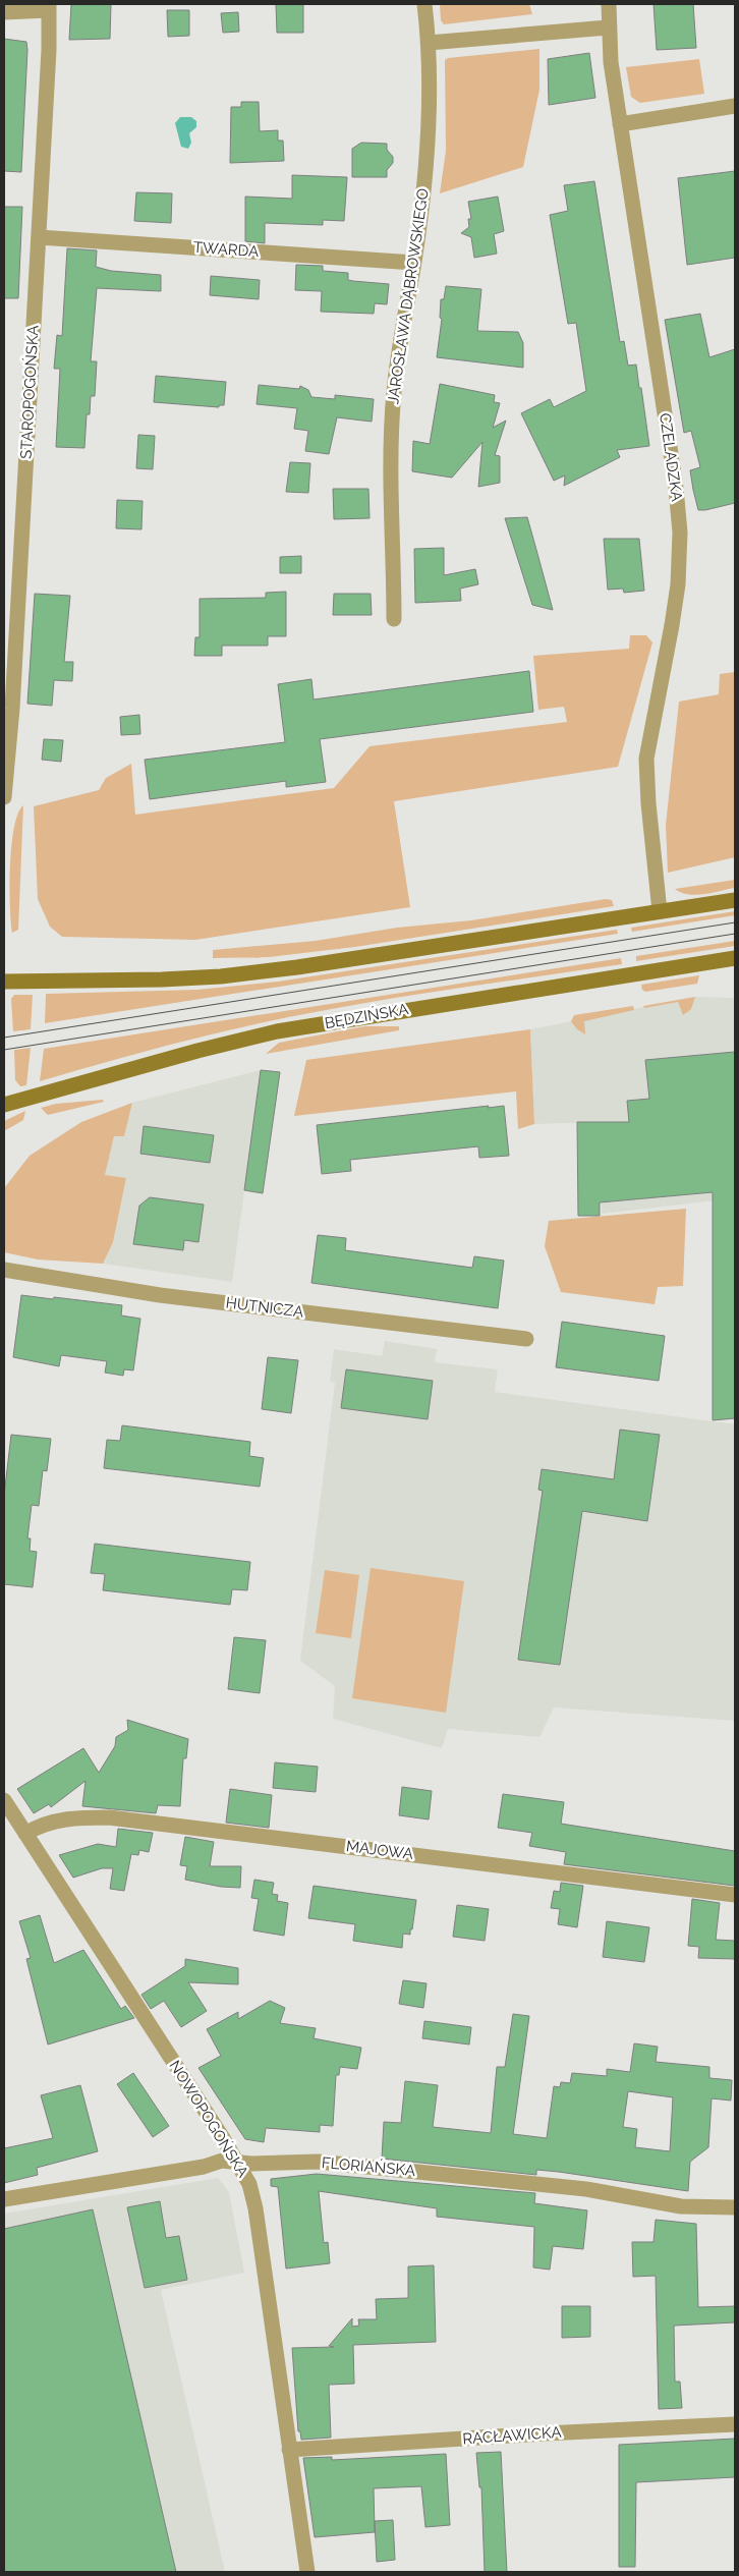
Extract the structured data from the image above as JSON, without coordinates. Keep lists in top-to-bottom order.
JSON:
{
  "streets": {
    "street": [
      "TWARDA",
      "JAROSŁAWA DĄBROWSKIEGO",
      "STAROPOGOŃSKA",
      "CZELADZKA",
      "BĘDZIŃSKA",
      "HUTNICZA",
      "MAJOWA",
      "NOWOPOGOŃSKA",
      "FLORIAŃSKA",
      "RACŁAWICKA"
    ]
  },
  "crossings": [
    ["TWARDA", "JAROSŁAWA DĄBROWSKIEGO"],
    ["TWARDA", "STAROPOGOŃSKA"],
    ["MAJOWA", "NOWOPOGOŃSKA"],
    ["NOWOPOGOŃSKA", "FLORIAŃSKA"],
    ["NOWOPOGOŃSKA", "RACŁAWICKA"]
  ]
}
